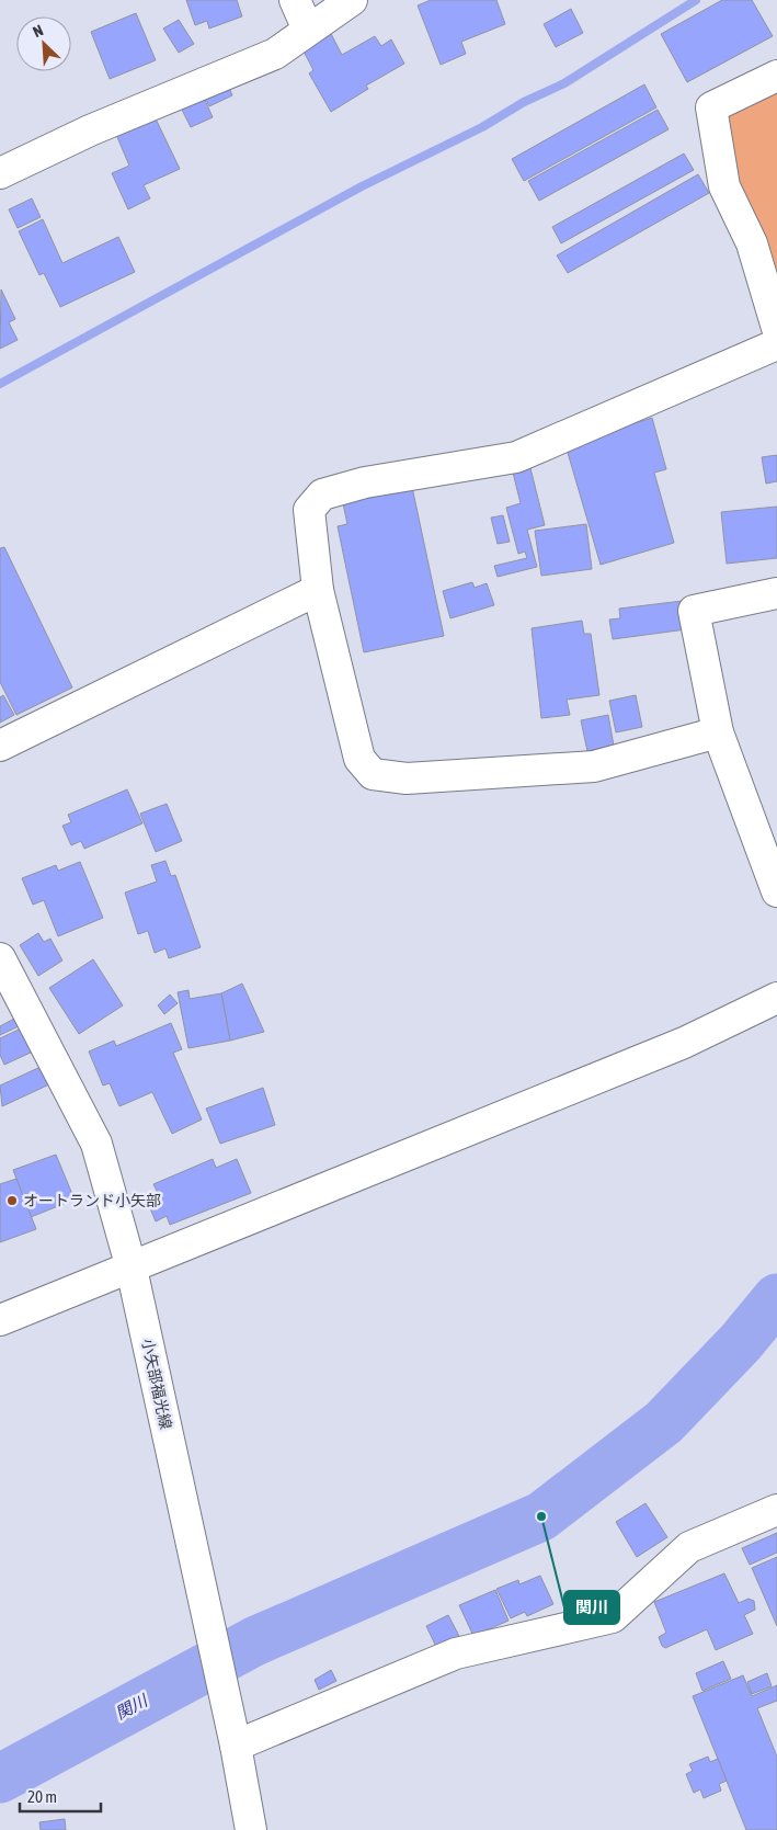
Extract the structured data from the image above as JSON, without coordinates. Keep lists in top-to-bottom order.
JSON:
{
  "streets": {
    "street": ["小矢部福光線"]
  },
  "water": ["関川"],
  "places": ["オートランド小矢部", "関川"],
  "scale_bar": "20 m",
  "north": "top left"
}
